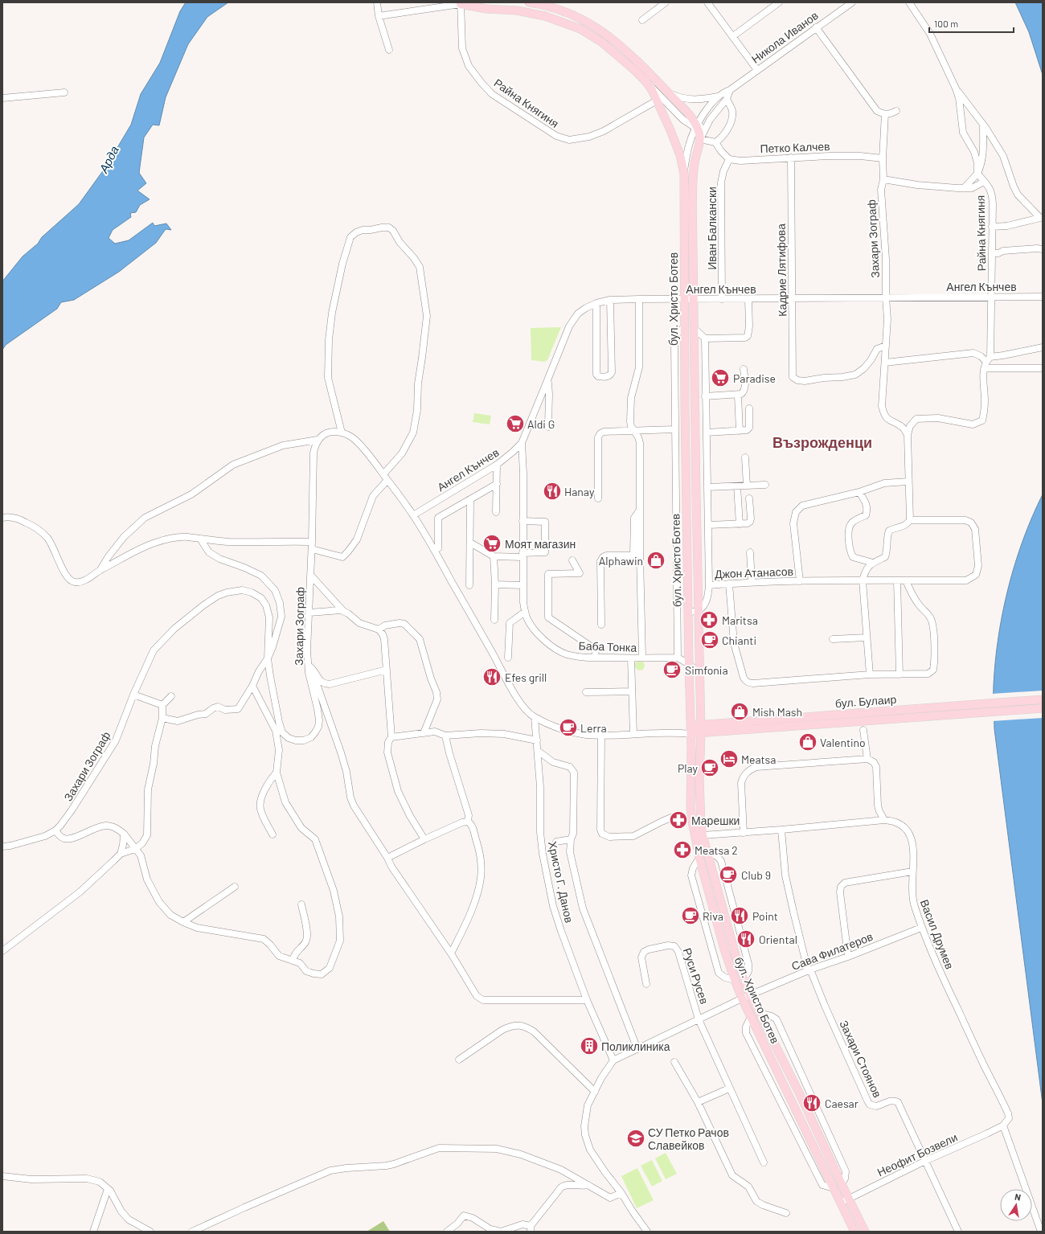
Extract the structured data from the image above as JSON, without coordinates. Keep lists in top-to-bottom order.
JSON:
{
  "streets": {
    "main road": ["бул. Христо Ботев", "бул. Булаир"],
    "street": [
      "Никола Иванов",
      "Райна Княгиня",
      "Петко Калчев",
      "Иван Балкански",
      "Захари Зограф",
      "Кадрие Лятифова",
      "Ангел Кънчев",
      "Джон Атанасов",
      "Баба Тонка",
      "Христо Г. Данов",
      "Васил Друмев",
      "Сава Филатеров",
      "Руси Русев",
      "Захари Стоянов",
      "Неофит Бозвели"
    ]
  },
  "crossings": [
    ["Райна Княгиня", "Захари Зограф"],
    ["Райна Княгиня", "Ангел Кънчев"],
    ["Райна Княгиня", "бул. Христо Ботев"],
    ["Петко Калчев", "Иван Балкански"],
    ["Петко Калчев", "Захари Зограф"],
    ["Петко Калчев", "Кадрие Лятифова"],
    ["Иван Балкански", "Ангел Кънчев"],
    ["Захари Зограф", "Кадрие Лятифова"],
    ["Захари Зограф", "Ангел Кънчев"],
    ["Кадрие Лятифова", "Ангел Кънчев"],
    ["Ангел Кънчев", "бул. Христо Ботев"],
    ["Ангел Кънчев", "Баба Тонка"],
    ["бул. Христо Ботев", "Баба Тонка"],
    ["бул. Христо Ботев", "бул. Булаир"],
    ["бул. Христо Ботев", "Васил Друмев"],
    ["бул. Христо Ботев", "Сава Филатеров"],
    ["бул. Христо Ботев", "Неофит Бозвели"],
    ["Христо Г. Данов", "Сава Филатеров"],
    ["Васил Друмев", "Сава Филатеров"],
    ["Васил Друмев", "Неофит Бозвели"],
    ["Сава Филатеров", "Руси Русев"],
    ["Сава Филатеров", "Захари Стоянов"],
    ["Захари Стоянов", "Неофит Бозвели"]
  ],
  "districts": ["Възрожденци"],
  "water": ["Арда"],
  "places": {
    "supermarket": ["Paradise", "Aldi G", "Моят магазин"],
    "restaurant": [
      "Hanay",
      "Efes grill",
      "Point",
      "Oriental",
      "Caesar"
    ],
    "shop": ["Alphawin", "Mish Mash", "Valentino"],
    "pharmacy": ["Maritsa", "Марешки", "Meatsa 2"],
    "cafe": [
      "Chianti",
      "Simfonia",
      "Lerra",
      "Play",
      "Club 9",
      "Riva"
    ],
    "hotel": ["Meatsa"],
    "building": ["Поликлиника"],
    "school or university": ["СУ Петко Рачов Славейков"]
  },
  "scale_bar": "100 m",
  "north": "top"
}
